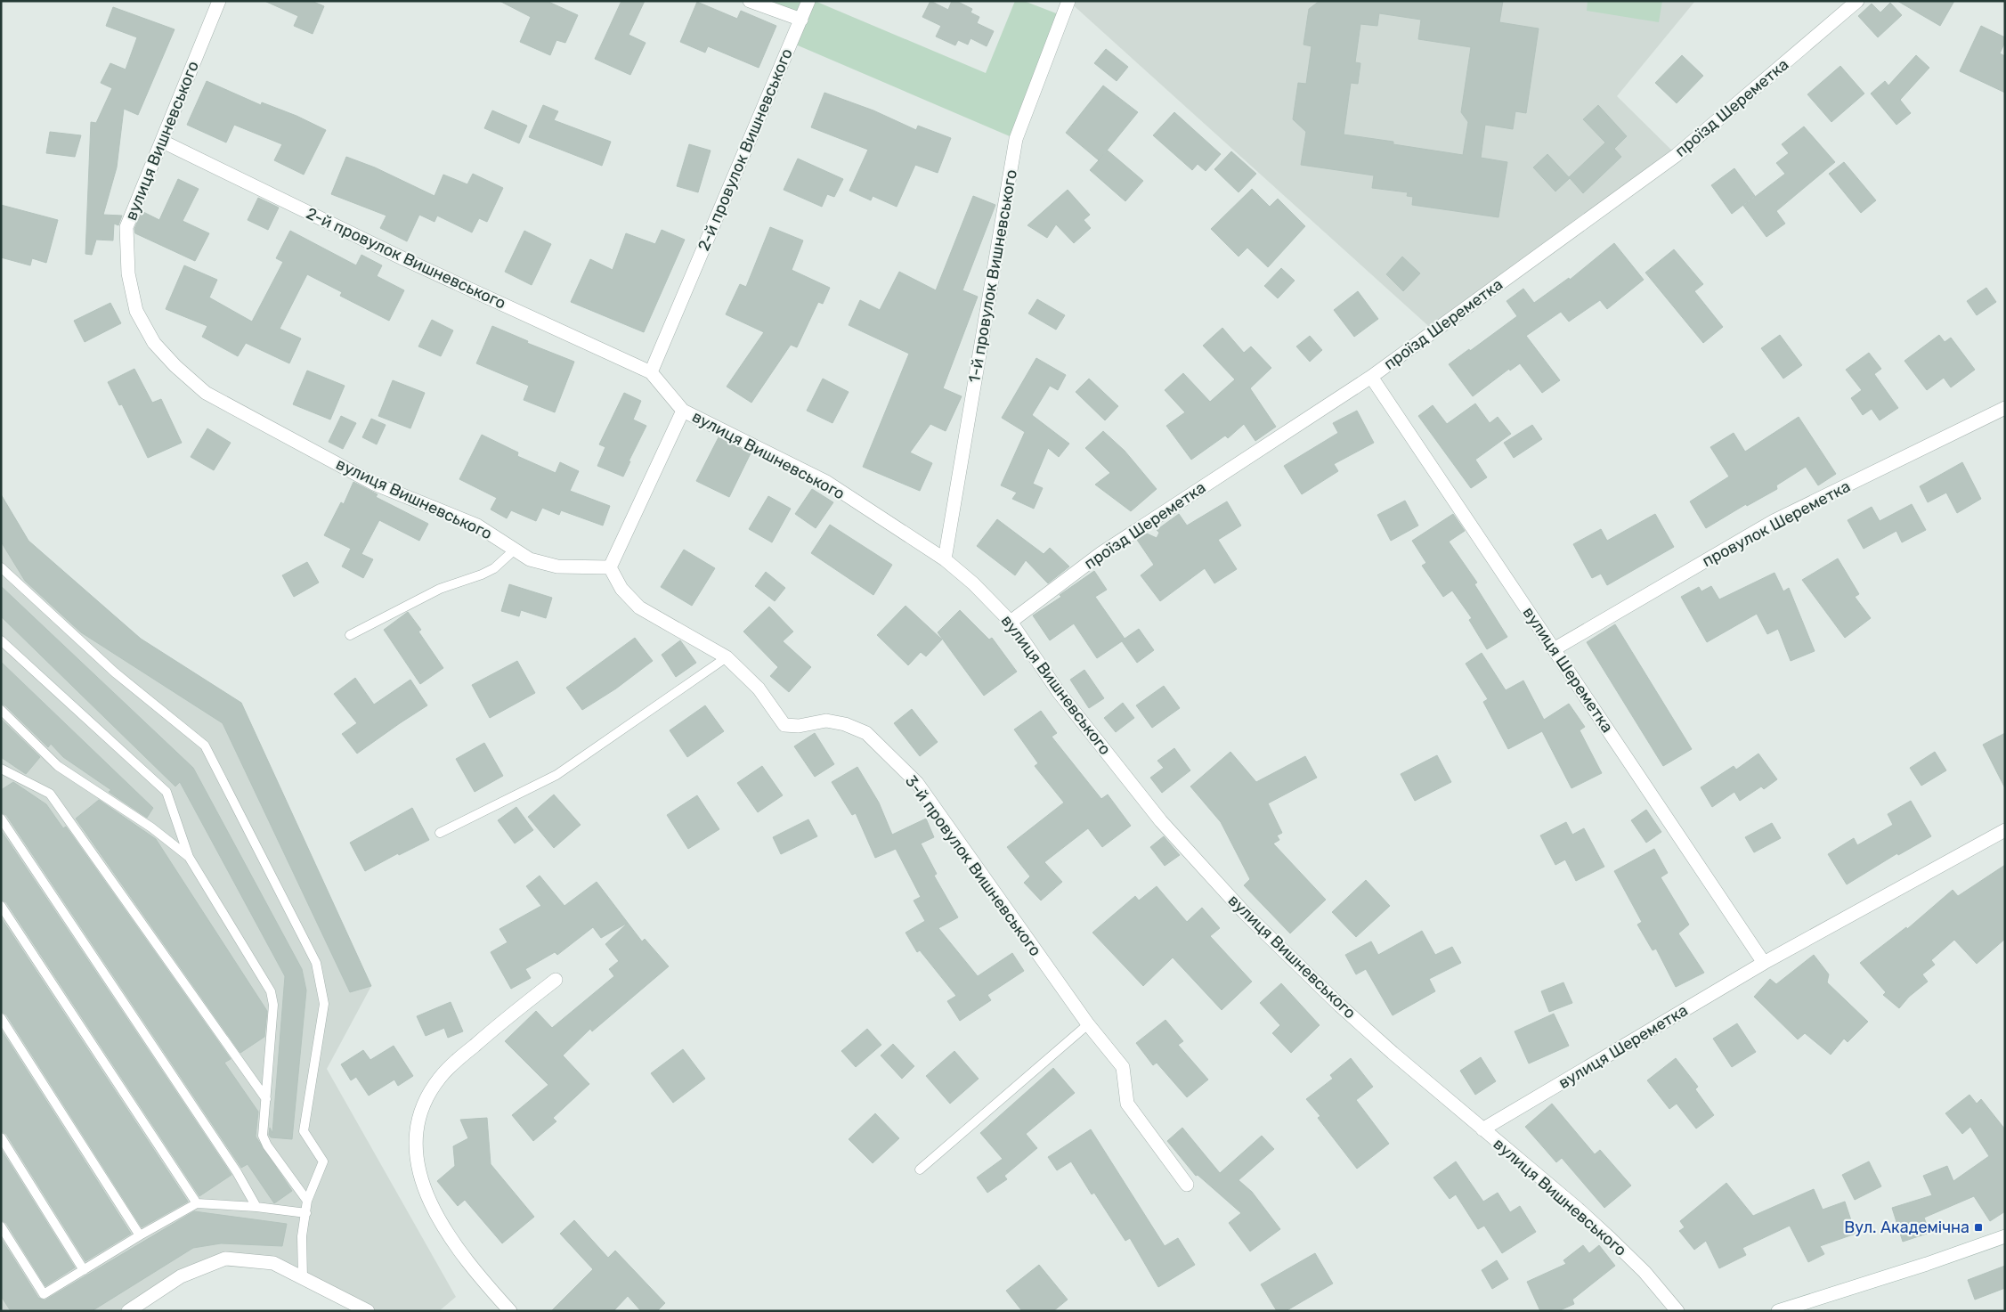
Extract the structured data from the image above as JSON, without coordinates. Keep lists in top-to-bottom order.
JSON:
{
  "streets": {
    "street": [
      "проїзд Шереметка",
      "вулиця Вишневського",
      "2-й провулок Вишневського",
      "1-й провулок Вишневського",
      "провулок Шереметка",
      "вулиця Шереметка",
      "3-й провулок Вишневського"
    ]
  },
  "crossings": [
    ["проїзд Шереметка", "вулиця Вишневського"],
    ["проїзд Шереметка", "вулиця Шереметка"],
    ["вулиця Вишневського", "2-й провулок Вишневського"],
    ["вулиця Вишневського", "1-й провулок Вишневського"],
    ["вулиця Вишневського", "вулиця Шереметка"],
    ["вулиця Вишневського", "3-й провулок Вишневського"],
    ["провулок Шереметка", "вулиця Шереметка"]
  ],
  "places": {
    "transit": ["Вул. Академічна"]
  }
}
